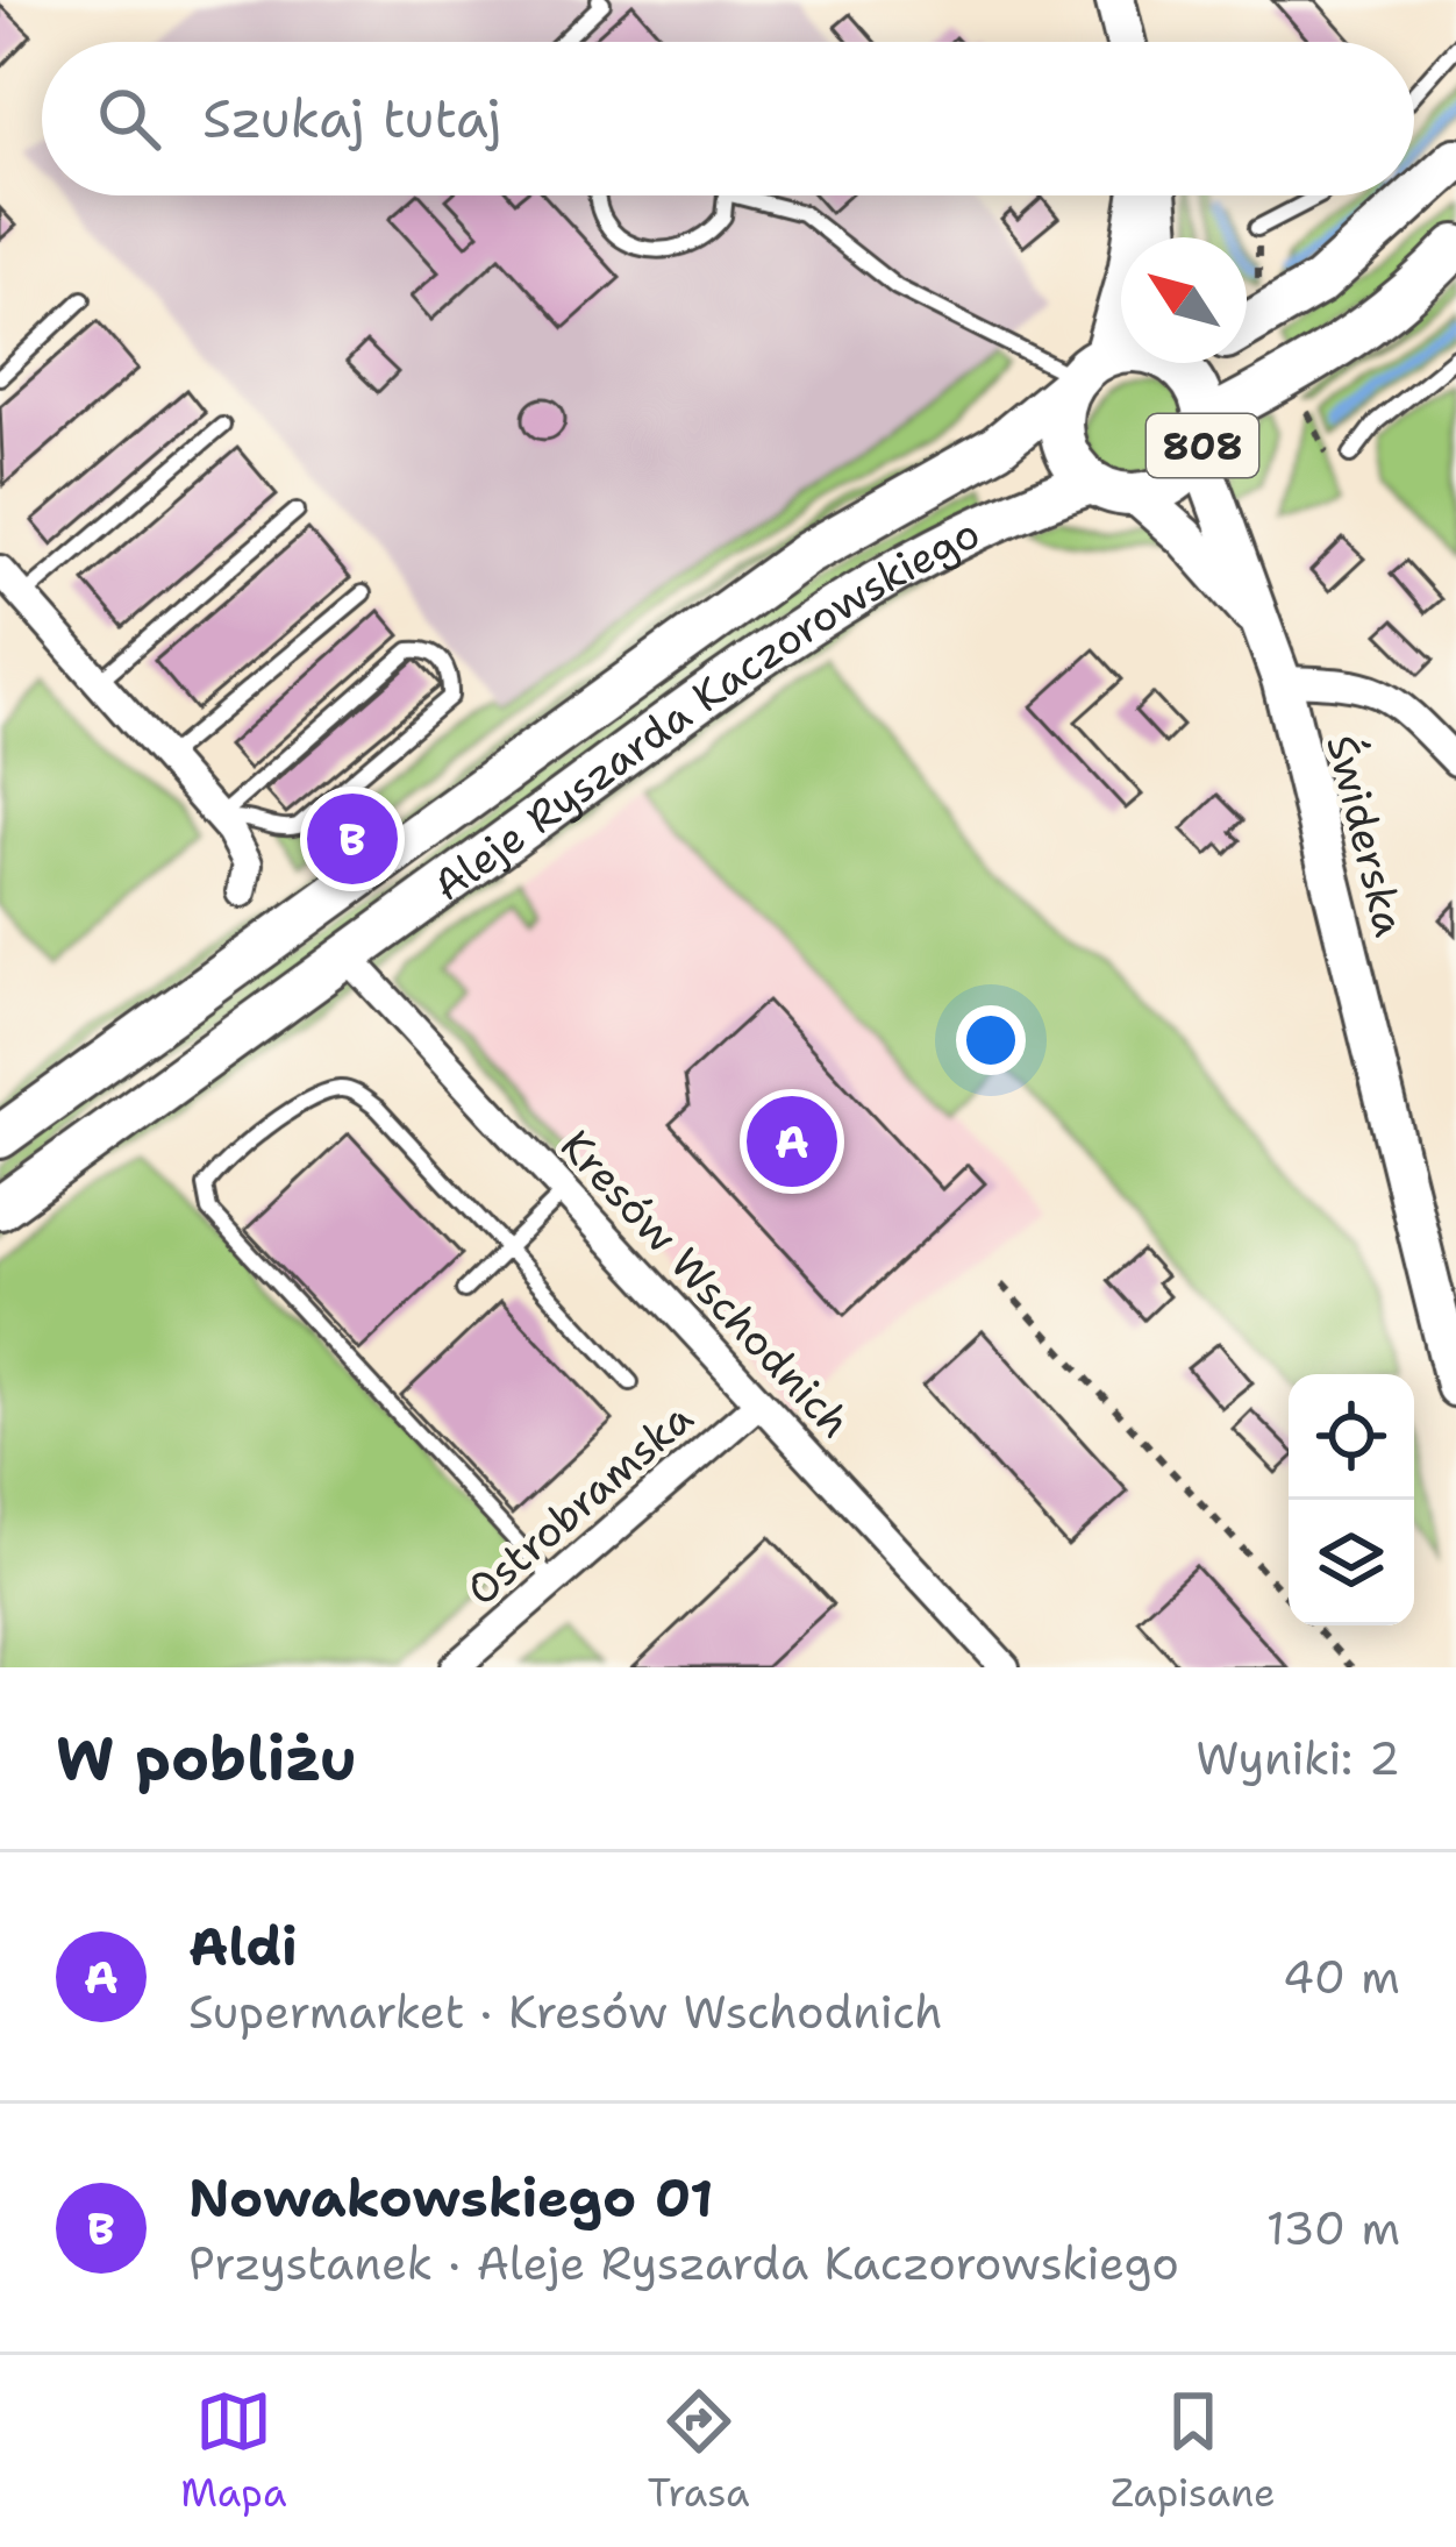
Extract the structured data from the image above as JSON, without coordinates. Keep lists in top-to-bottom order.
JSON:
{
  "streets": {
    "main road": ["808", "Aleje Ryszarda Kaczorowskiego", "Świderska"],
    "street": ["Kresów Wschodnich", "Ostrobramska"]
  },
  "crossings": [
    ["808", "Aleje Ryszarda Kaczorowskiego"],
    ["808", "Świderska"],
    ["Aleje Ryszarda Kaczorowskiego", "Kresów Wschodnich"],
    ["Kresów Wschodnich", "Ostrobramska"]
  ],
  "north": "top left",
  "page": {
    "search": "Szukaj tutaj",
    "pins": ["B", "A"],
    "heading": ["W pobliżu", "Wyniki: 2"],
    "list": [
      {
        "mark": "A",
        "name": "Aldi",
        "note": "Supermarket · Kresów Wschodnich",
        "value": "40 m"
      },
      {
        "mark": "B",
        "name": "Nowakowskiego 01",
        "note": "Przystanek · Aleje Ryszarda Kaczorowskiego",
        "value": "130 m"
      }
    ],
    "nav": ["Mapa", "Trasa", "Zapisane"]
  }
}
